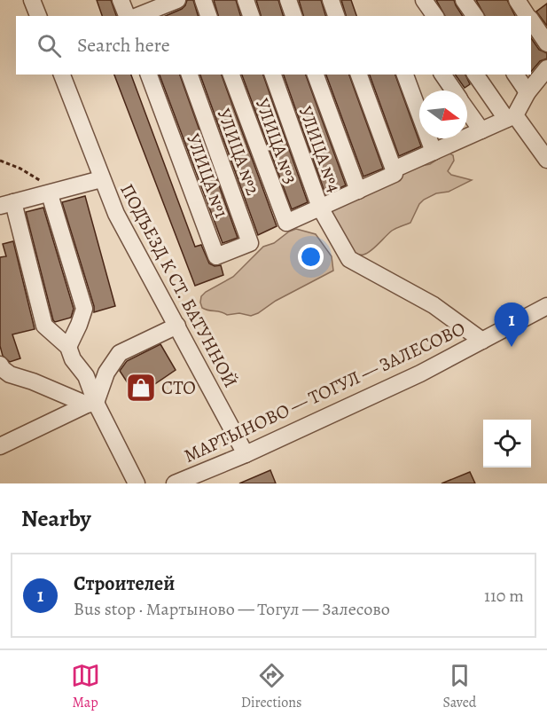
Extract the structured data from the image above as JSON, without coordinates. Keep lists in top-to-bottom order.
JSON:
{
  "streets": {
    "street": [
      "УЛИЦА №3",
      "УЛИЦА №4",
      "УЛИЦА №2",
      "УЛИЦА №1",
      "ПОДЪЕЗД К СТ. БАТУННОЙ",
      "МАРТЫНОВО — ТОГУЛ — ЗАЛЕСОВО"
    ]
  },
  "crossings": [
    ["УЛИЦА №3", "УЛИЦА №4"],
    ["УЛИЦА №4", "МАРТЫНОВО — ТОГУЛ — ЗАЛЕСОВО"],
    ["УЛИЦА №2", "УЛИЦА №1"],
    ["ПОДЪЕЗД К СТ. БАТУННОЙ", "МАРТЫНОВО — ТОГУЛ — ЗАЛЕСОВО"]
  ],
  "places": {
    "shop": ["СТО"]
  },
  "north": "right",
  "page": {
    "search": "Search here",
    "pins": "1",
    "heading": "Nearby",
    "list": [
      {
        "mark": "1",
        "name": "Строителей",
        "note": "Bus stop · Мартыново — Тогул — Залесово",
        "value": "110 m"
      }
    ],
    "nav": ["Map", "Directions", "Saved"]
  }
}
